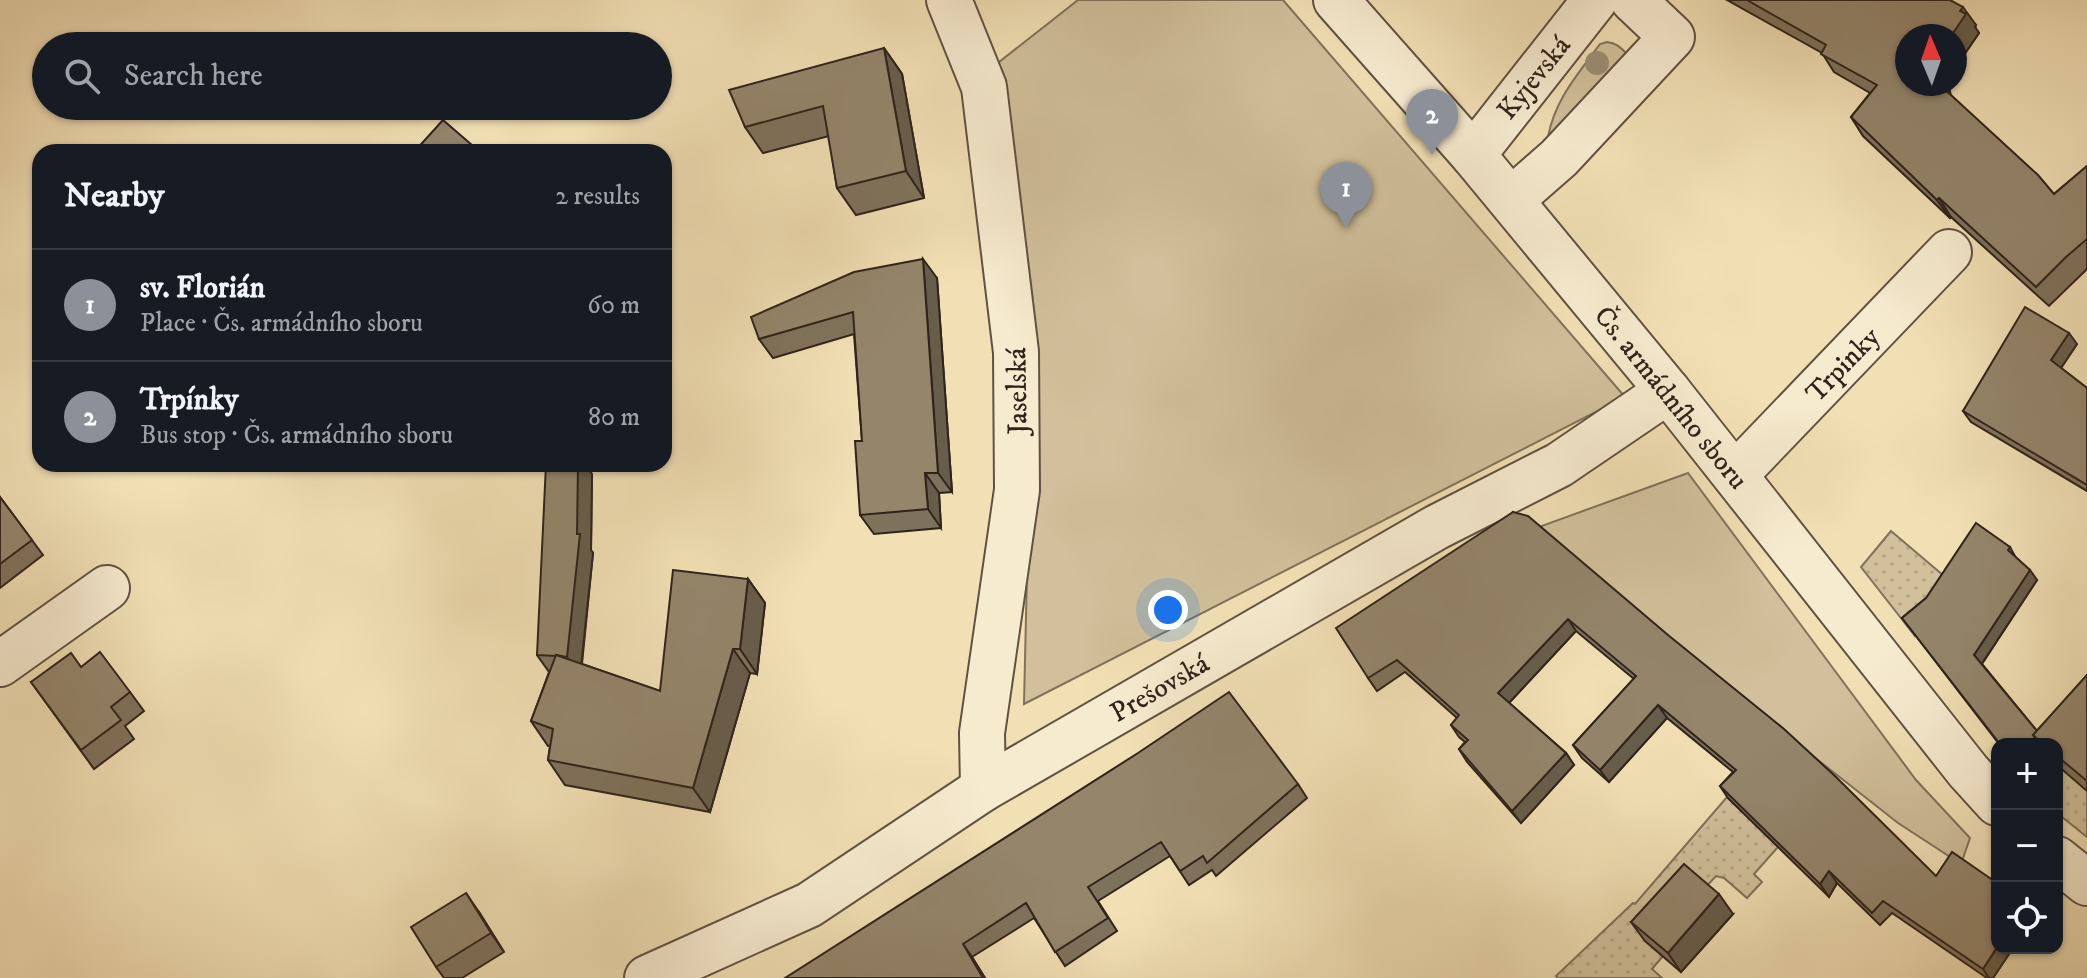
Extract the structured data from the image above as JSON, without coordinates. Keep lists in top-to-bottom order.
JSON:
{
  "streets": {
    "street": [
      "Kyjevská",
      "Trpinky",
      "Jaselská",
      "Čs. armádního sboru",
      "Prešovská"
    ]
  },
  "crossings": [
    ["Kyjevská", "Čs. armádního sboru"],
    ["Trpinky", "Čs. armádního sboru"],
    ["Jaselská", "Prešovská"],
    ["Čs. armádního sboru", "Prešovská"]
  ],
  "north": "top",
  "page": {
    "search": "Search here",
    "pins": ["2", "1"],
    "heading": ["Nearby", "2 results"],
    "list": [
      {
        "mark": "1",
        "name": "sv. Florián",
        "note": "Place · Čs. armádního sboru",
        "value": "60 m"
      },
      {
        "mark": "2",
        "name": "Trpínky",
        "note": "Bus stop · Čs. armádního sboru",
        "value": "80 m"
      }
    ],
    "map_buttons": ["+", "−"]
  }
}
